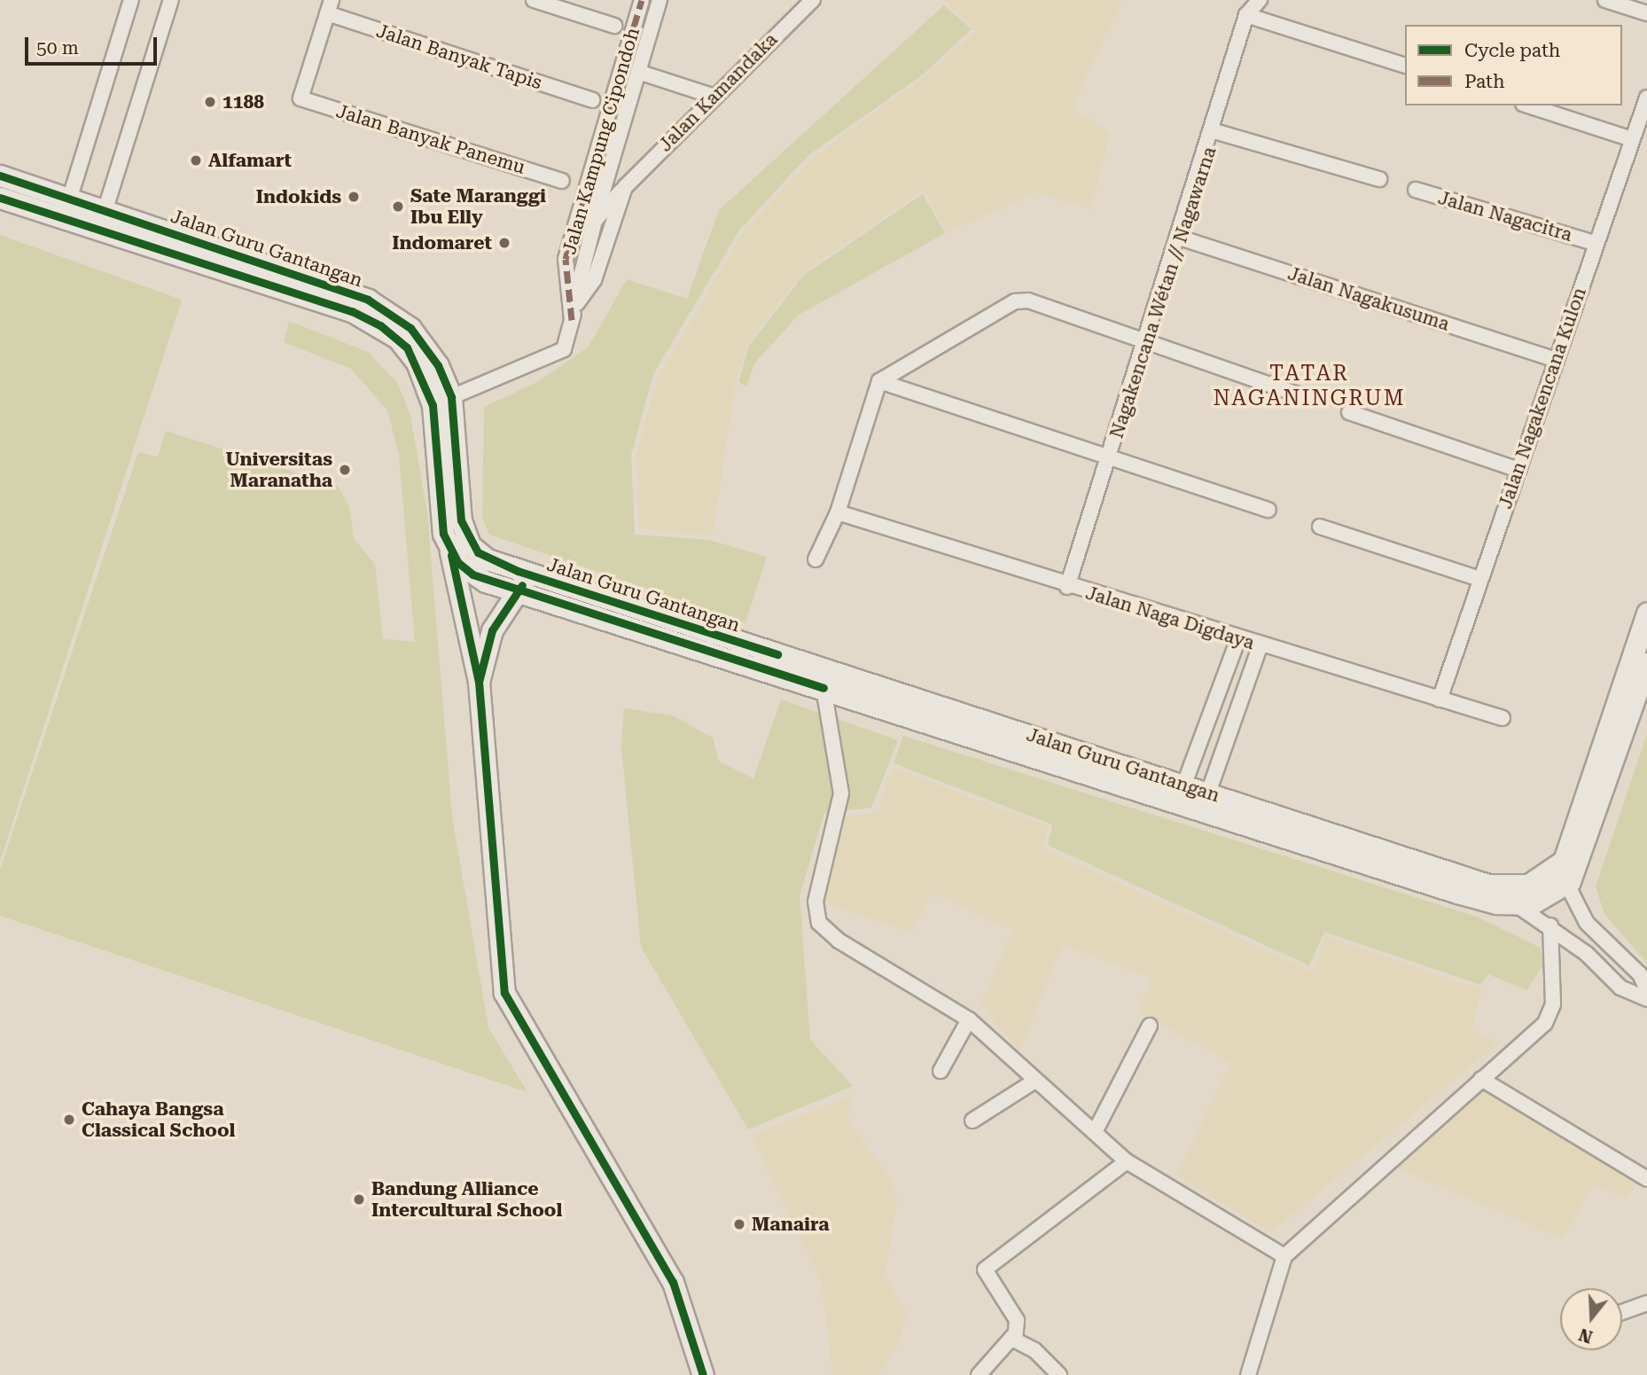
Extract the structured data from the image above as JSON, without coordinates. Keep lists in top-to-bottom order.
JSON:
{
  "streets": {
    "street": [
      "Jalan Banyak Tapis",
      "Jalan Kamandaka",
      "Jalan Banyak Panemu",
      "Jalan Kampung Cipondoh",
      "Jalan Nagacitra",
      "Jalan Guru Gantangan",
      "Nagakencana Wétan // Nagawarna",
      "Jalan Nagakusuma",
      "Jalan Nagakencana Kulon",
      "Jalan Naga Digdaya"
    ]
  },
  "crossings": [
    ["Jalan Banyak Tapis", "Jalan Banyak Panemu"],
    ["Jalan Kamandaka", "Jalan Kampung Cipondoh"],
    ["Jalan Kamandaka", "Jalan Guru Gantangan"],
    ["Jalan Nagacitra", "Jalan Nagakencana Kulon"],
    ["Nagakencana Wétan // Nagawarna", "Jalan Nagakusuma"],
    ["Nagakencana Wétan // Nagawarna", "Jalan Naga Digdaya"],
    ["Jalan Nagakusuma", "Jalan Nagakencana Kulon"],
    ["Jalan Nagakencana Kulon", "Jalan Naga Digdaya"]
  ],
  "districts": ["TATAR NAGANINGRUM"],
  "places": [
    "1188",
    "Alfamart",
    "Indokids",
    "Sate Maranggi Ibu Elly",
    "Indomaret",
    "Universitas Maranatha",
    "Cahaya Bangsa Classical School",
    "Bandung Alliance Intercultural School",
    "Manaira"
  ],
  "legend": ["Cycle path", "Path"],
  "scale_bar": "50 m",
  "north": "bottom"
}
